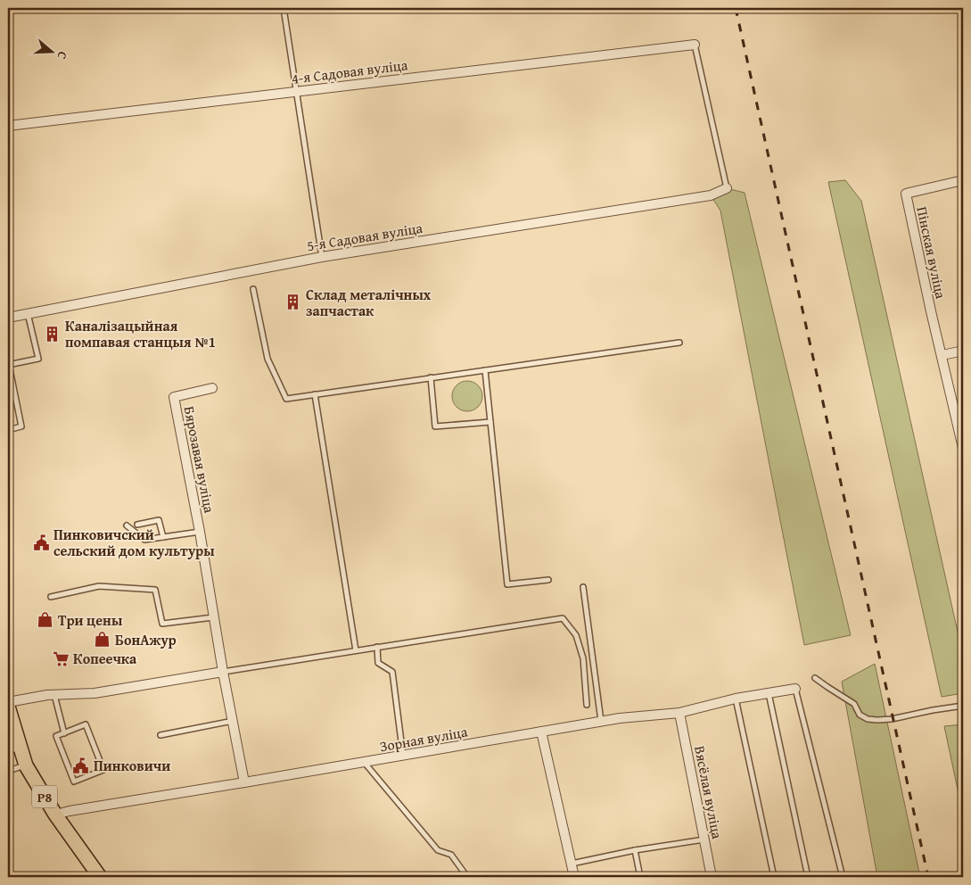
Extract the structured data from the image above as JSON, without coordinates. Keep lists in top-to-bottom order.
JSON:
{
  "streets": {
    "main road": ["Р8"],
    "street": [
      "4-я Садовая вуліца",
      "5-я Садовая вуліца",
      "Пінская вуліца",
      "Бярозавая вуліца",
      "Зорная вуліца",
      "Вясёлая вуліца"
    ]
  },
  "crossings": [
    ["Бярозавая вуліца", "Зорная вуліца"],
    ["Зорная вуліца", "Вясёлая вуліца"],
    ["Зорная вуліца", "Р8"]
  ],
  "places": {
    "building": ["Склад металічных запчастак", "Каналізацыйная помпавая станцыя №1"],
    "public building": ["Пинковичский сельский дом культуры", "Пинковичи"],
    "shop": ["Три цены", "БонАжур"],
    "supermarket": ["Копеечка"]
  },
  "north": "right"
}
